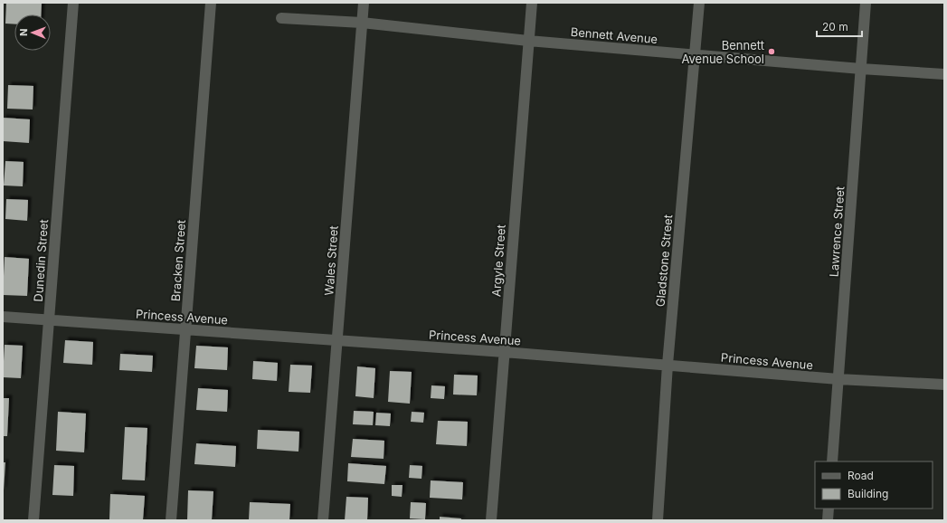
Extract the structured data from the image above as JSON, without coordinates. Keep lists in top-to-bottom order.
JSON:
{
  "streets": {
    "street": [
      "Bennett Avenue",
      "Lawrence Street",
      "Dunedin Street",
      "Bracken Street",
      "Wales Street",
      "Argyle Street",
      "Gladstone Street",
      "Princess Avenue"
    ]
  },
  "crossings": [
    ["Bennett Avenue", "Lawrence Street"],
    ["Bennett Avenue", "Wales Street"],
    ["Bennett Avenue", "Argyle Street"],
    ["Bennett Avenue", "Gladstone Street"],
    ["Lawrence Street", "Princess Avenue"],
    ["Dunedin Street", "Princess Avenue"],
    ["Bracken Street", "Princess Avenue"],
    ["Wales Street", "Princess Avenue"],
    ["Argyle Street", "Princess Avenue"],
    ["Gladstone Street", "Princess Avenue"]
  ],
  "places": ["Bennett Avenue School"],
  "legend": ["Road", "Building"],
  "scale_bar": "20 m",
  "north": "left"
}
